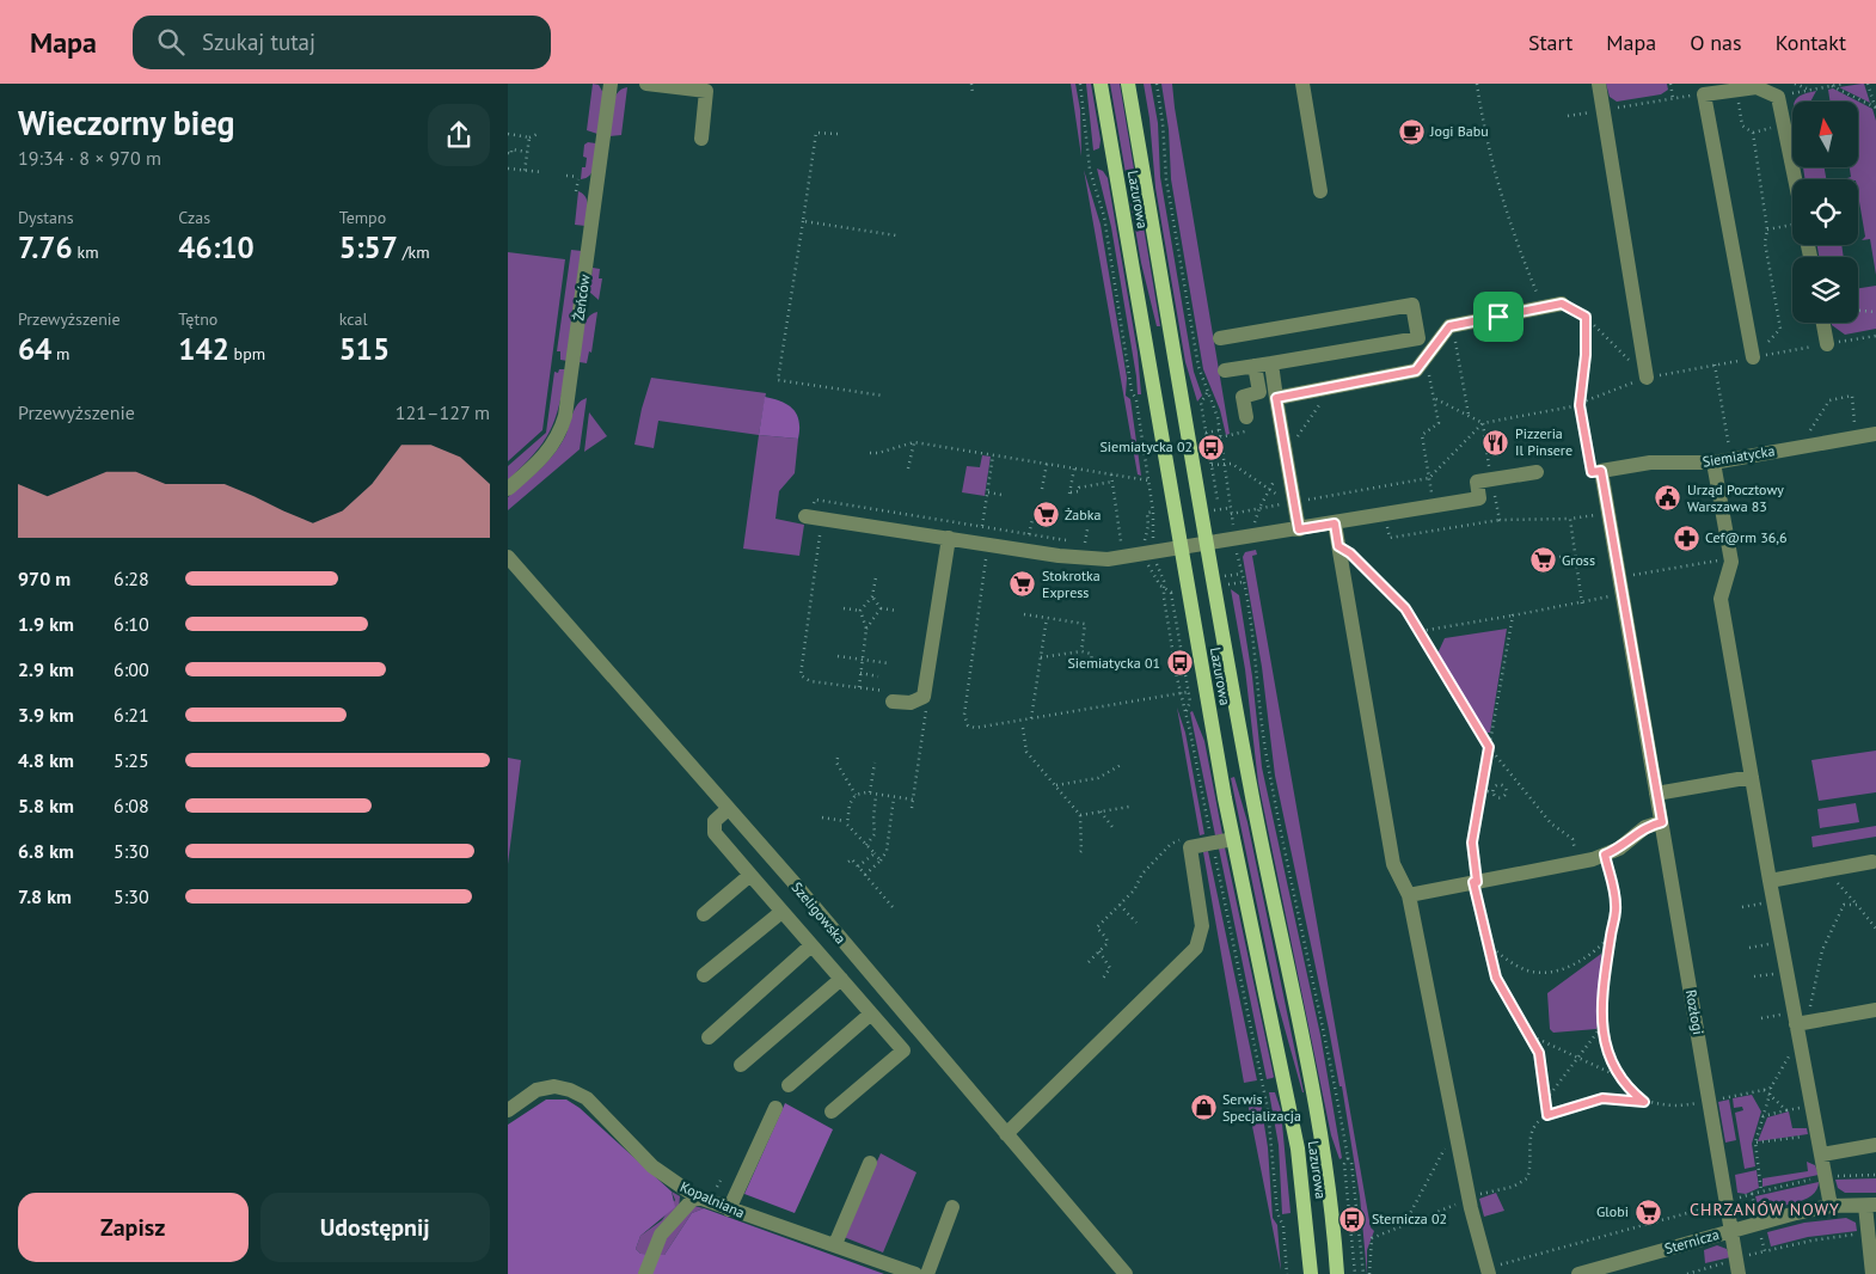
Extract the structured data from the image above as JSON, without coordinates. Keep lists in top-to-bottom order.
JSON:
{
  "streets": {
    "main road": ["Lazurowa"],
    "street": [
      "Żeńców",
      "Siemiatycka",
      "Szeligowska",
      "Rozłogi",
      "Kopalniana",
      "Sternicza"
    ]
  },
  "crossings": [
    ["Siemiatycka", "Rozłogi"],
    ["Rozłogi", "Sternicza"]
  ],
  "districts": ["CHRZANÓW NOWY"],
  "places": {
    "cafe": ["Jogi Babu"],
    "restaurant": ["Pizzeria Il Pinsere"],
    "bus stop": ["Siemiatycka 02", "Siemiatycka 01", "Sternicza 02"],
    "public building": ["Urząd Pocztowy Warszawa 83"],
    "supermarket": [
      "Żabka",
      "Gross",
      "Stokrotka Express",
      "Globi"
    ],
    "pharmacy": ["Cef@rm 36,6"],
    "shop": ["Serwis Specjalizacja"]
  },
  "north": "top",
  "page": {
    "header": "Mapa",
    "search": "Szukaj tutaj",
    "nav": [
      "Start",
      "Mapa",
      "O nas",
      "Kontakt"
    ],
    "heading": ["Wieczorny bieg", "19:34 · 8 × 970 m"],
    "stats": [
      ["Dystans", "7.76 km"],
      ["Czas", "46:10"],
      ["Tempo", "5:57 /km"],
      ["Przewyższenie", "64 m"],
      ["Tętno", "142 bpm"],
      ["kcal", "515"]
    ],
    "chart": ["Przewyższenie", "121–127 m"],
    "list": [
      {
        "name": "970 m",
        "note": "6:28"
      },
      {
        "name": "1.9 km",
        "note": "6:10"
      },
      {
        "name": "2.9 km",
        "note": "6:00"
      },
      {
        "name": "3.9 km",
        "note": "6:21"
      },
      {
        "name": "4.8 km",
        "note": "5:25"
      },
      {
        "name": "5.8 km",
        "note": "6:08"
      },
      {
        "name": "6.8 km",
        "note": "5:30"
      },
      {
        "name": "7.8 km",
        "note": "5:30"
      }
    ],
    "buttons": ["Zapisz", "Udostępnij"]
  }
}
